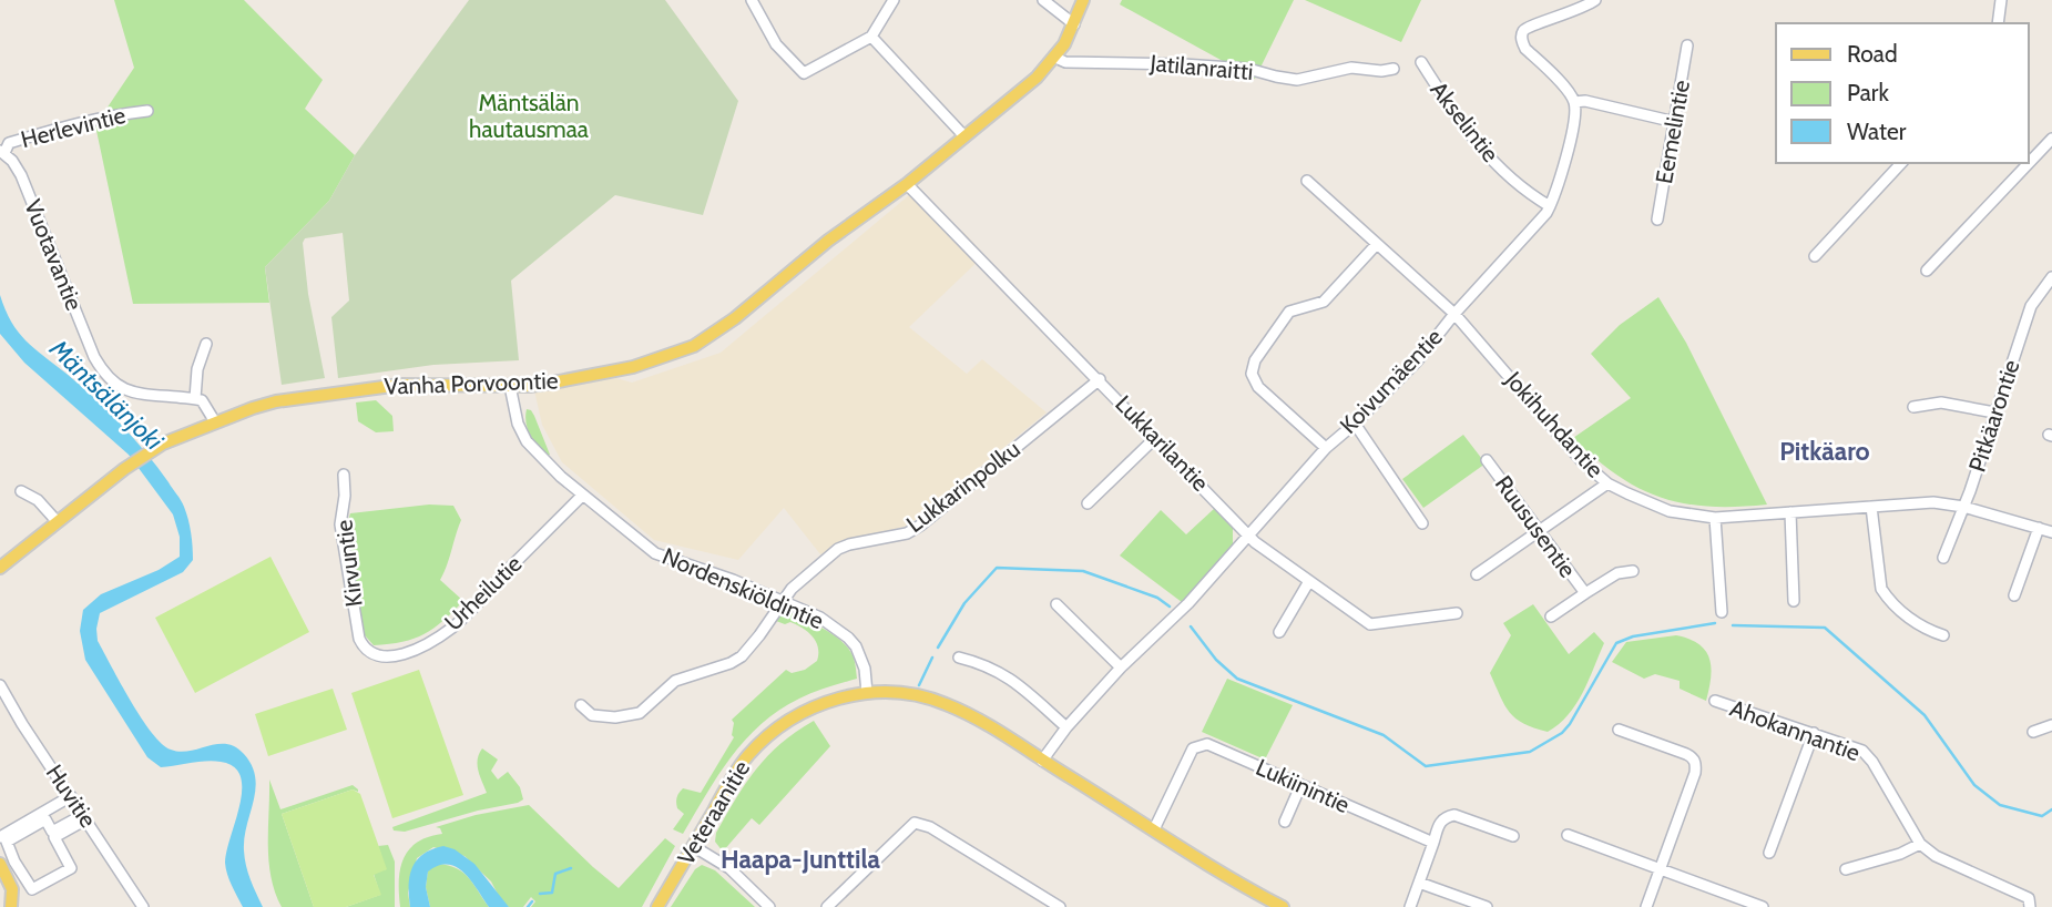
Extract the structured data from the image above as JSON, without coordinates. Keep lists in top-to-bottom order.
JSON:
{
  "streets": {
    "main road": ["Vanha Porvoontie", "Veteraanitie"],
    "street": [
      "Jatilanraitti",
      "Akselintie",
      "Herlevintie",
      "Eemelintie",
      "Vuotavantie",
      "Koivumäentie",
      "Pitkäarontie",
      "Jokihuhdantie",
      "Lukkarilantie",
      "Lukkarinpolku",
      "Ruususentie",
      "Kirvuntie",
      "Nordenskiöldintie",
      "Urheilutie",
      "Ahokannantie",
      "Lukiinintie",
      "Huvitie"
    ]
  },
  "crossings": [
    ["Jatilanraitti", "Vanha Porvoontie"],
    ["Akselintie", "Koivumäentie"],
    ["Herlevintie", "Vuotavantie"],
    ["Koivumäentie", "Jokihuhdantie"],
    ["Koivumäentie", "Lukkarilantie"],
    ["Vanha Porvoontie", "Lukkarilantie"],
    ["Vanha Porvoontie", "Nordenskiöldintie"],
    ["Pitkäarontie", "Jokihuhdantie"],
    ["Lukkarilantie", "Lukkarinpolku"],
    ["Lukkarinpolku", "Nordenskiöldintie"],
    ["Kirvuntie", "Urheilutie"],
    ["Nordenskiöldintie", "Urheilutie"],
    ["Nordenskiöldintie", "Veteraanitie"]
  ],
  "districts": ["Pitkäaro", "Haapa-Junttila"],
  "water": ["Mäntsälänjoki"],
  "parks": ["Mäntsälän hautausmaa"],
  "legend": ["Road", "Park", "Water"]
}
